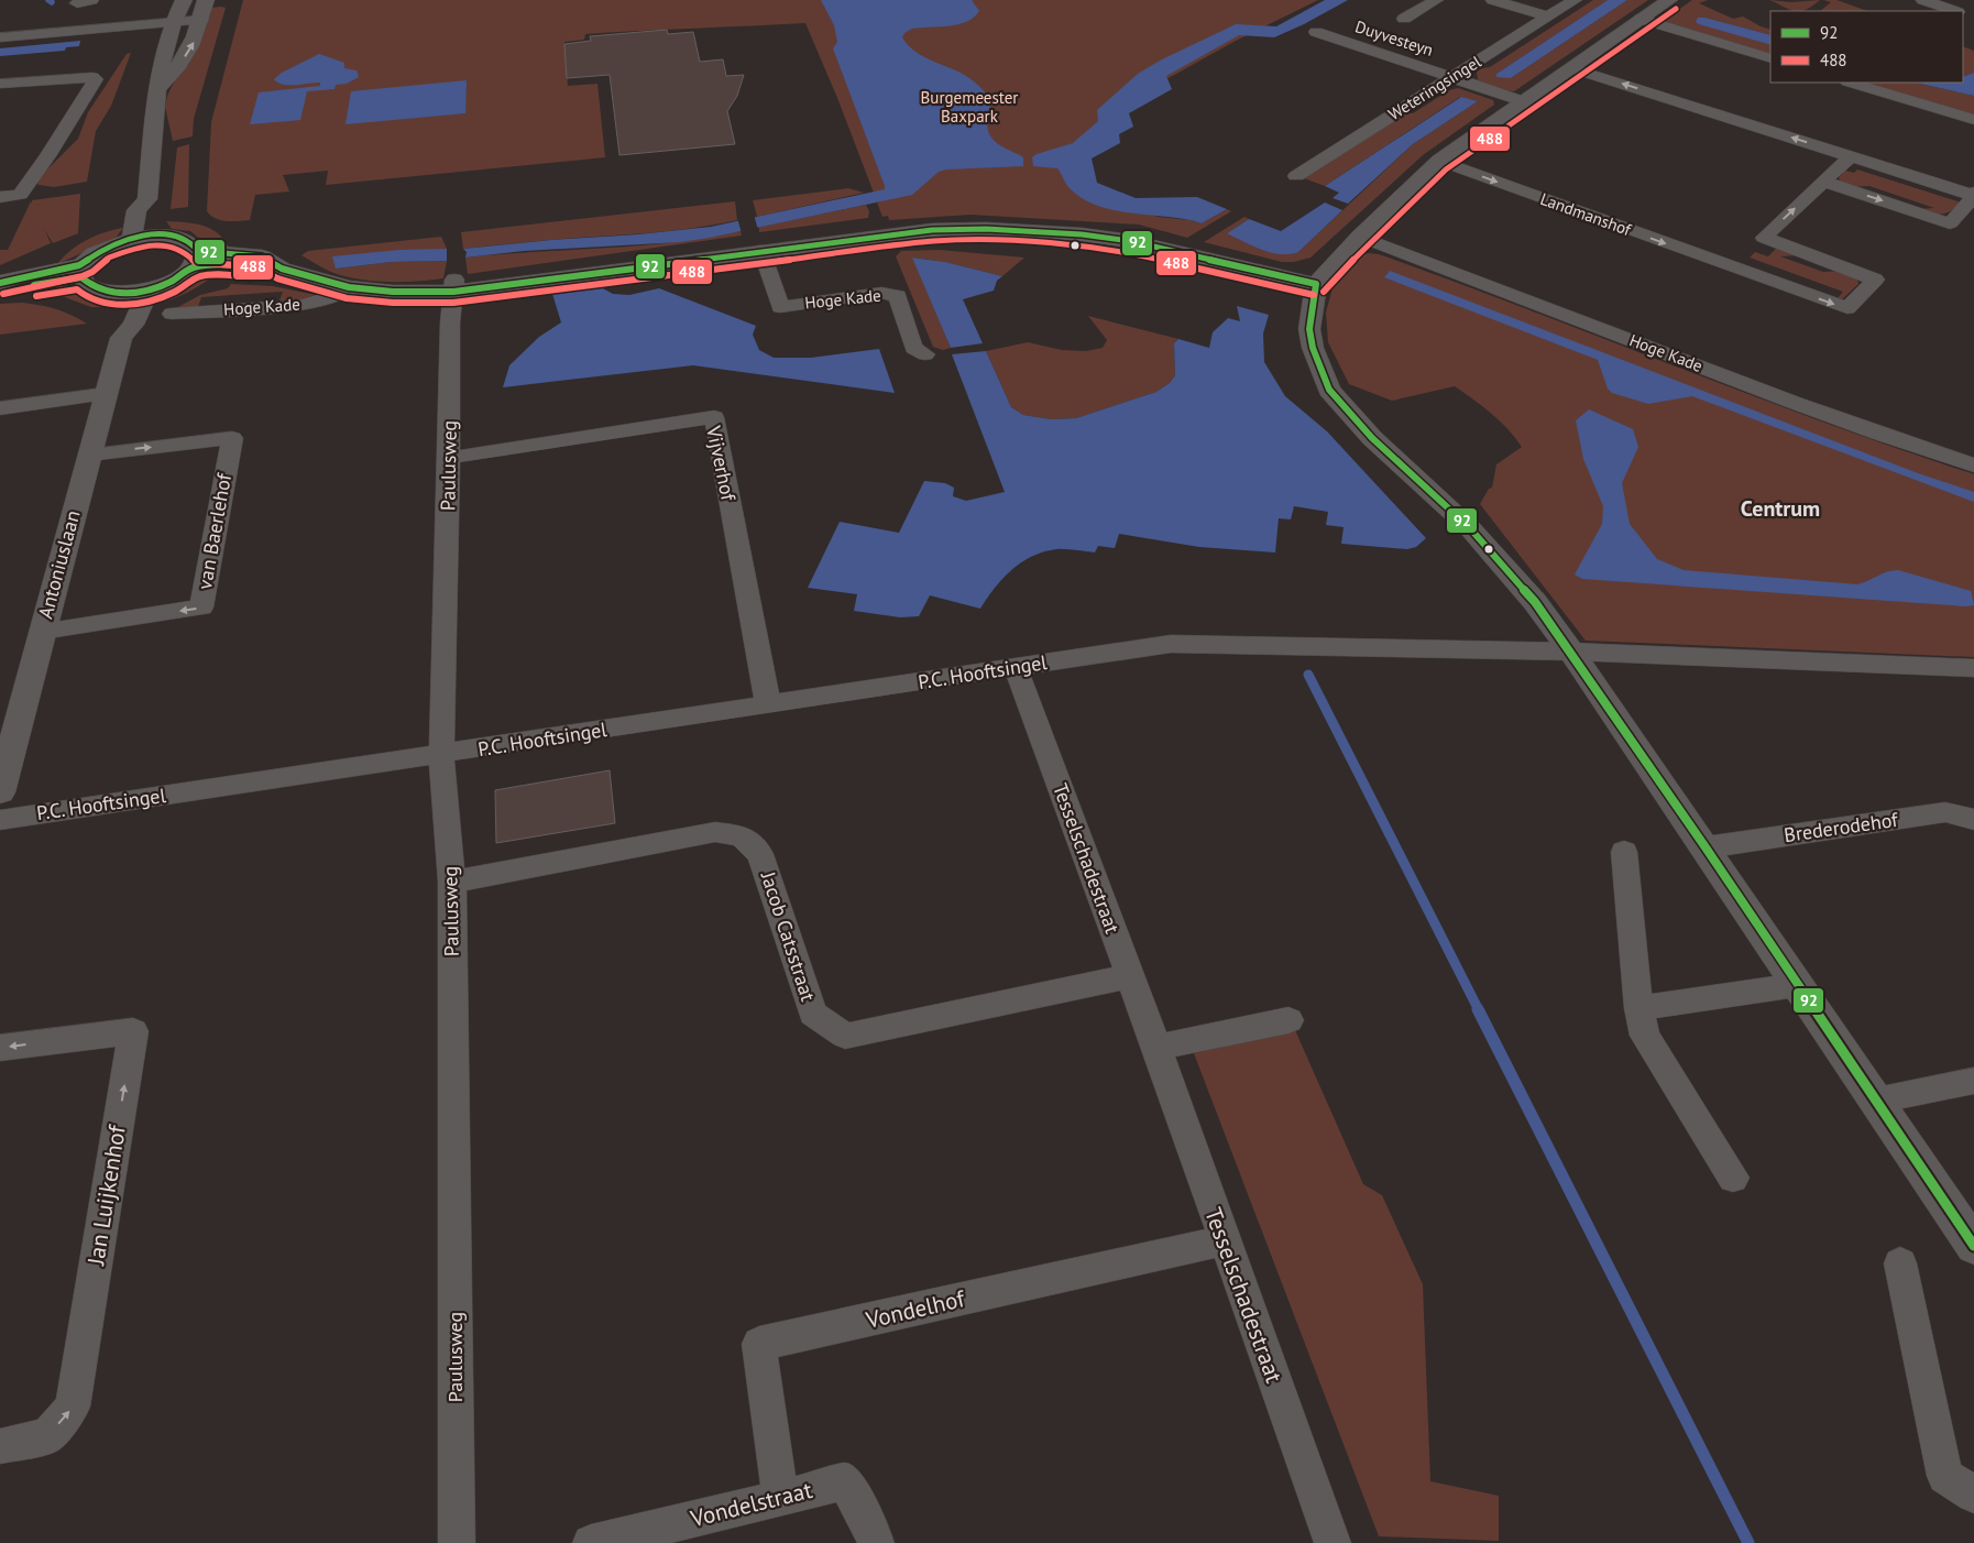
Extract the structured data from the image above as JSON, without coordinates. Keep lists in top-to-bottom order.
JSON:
{
  "streets": {
    "main road": ["Hoge Kade", "Antoniuslaan"],
    "street": [
      "Duyvesteyn",
      "Weteringsingel",
      "Landmanshof",
      "Vijverhof",
      "Paulusweg",
      "van Baerlehof",
      "P.C. Hooftsingel",
      "Brederodehof",
      "Tesselschadestraat",
      "Jacob Catsstraat",
      "Jan Luijkenhof",
      "Vondelhof",
      "Vondelstraat"
    ]
  },
  "crossings": [
    ["Duyvesteyn", "Weteringsingel"],
    ["Hoge Kade", "Paulusweg"],
    ["Vijverhof", "Paulusweg"],
    ["Vijverhof", "P.C. Hooftsingel"],
    ["Paulusweg", "P.C. Hooftsingel"],
    ["Paulusweg", "Jacob Catsstraat"],
    ["van Baerlehof", "Antoniuslaan"],
    ["P.C. Hooftsingel", "Tesselschadestraat"],
    ["Tesselschadestraat", "Jacob Catsstraat"],
    ["Tesselschadestraat", "Vondelhof"],
    ["Vondelhof", "Vondelstraat"]
  ],
  "districts": ["Centrum"],
  "parks": ["Burgemeester Baxpark"],
  "lines": ["transit line 488", "transit line 92"],
  "legend": ["92", "488"]
}
